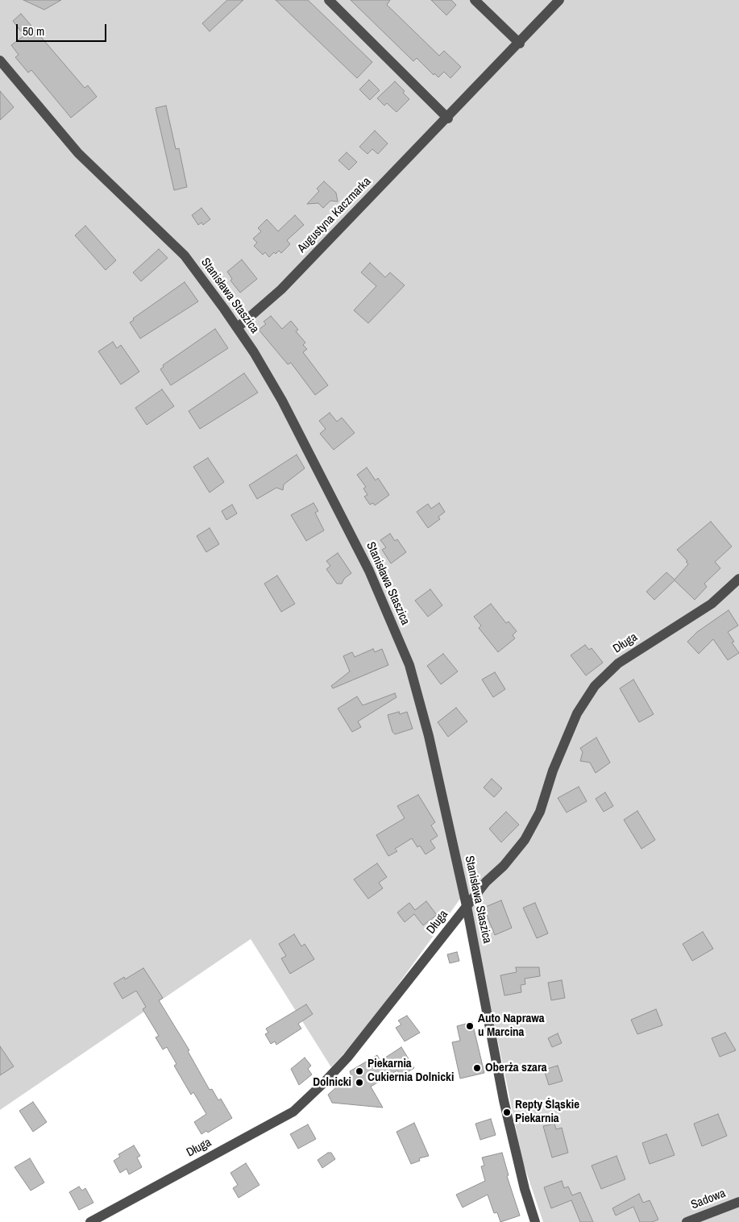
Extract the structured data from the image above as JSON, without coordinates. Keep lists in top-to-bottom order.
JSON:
{
  "streets": {
    "street": [
      "Augustyna Kaczmarka",
      "Stanisława Staszica",
      "Długa",
      "Sadowa"
    ]
  },
  "crossings": [
    ["Augustyna Kaczmarka", "Stanisława Staszica"],
    ["Stanisława Staszica", "Długa"]
  ],
  "places": [
    "Auto Naprawa u Marcina",
    "Oberża szara",
    "Piekarnia Cukiernia Dolnicki",
    "Dolnicki",
    "Repty Śląskie Piekarnia"
  ],
  "scale_bar": "50 m"
}
